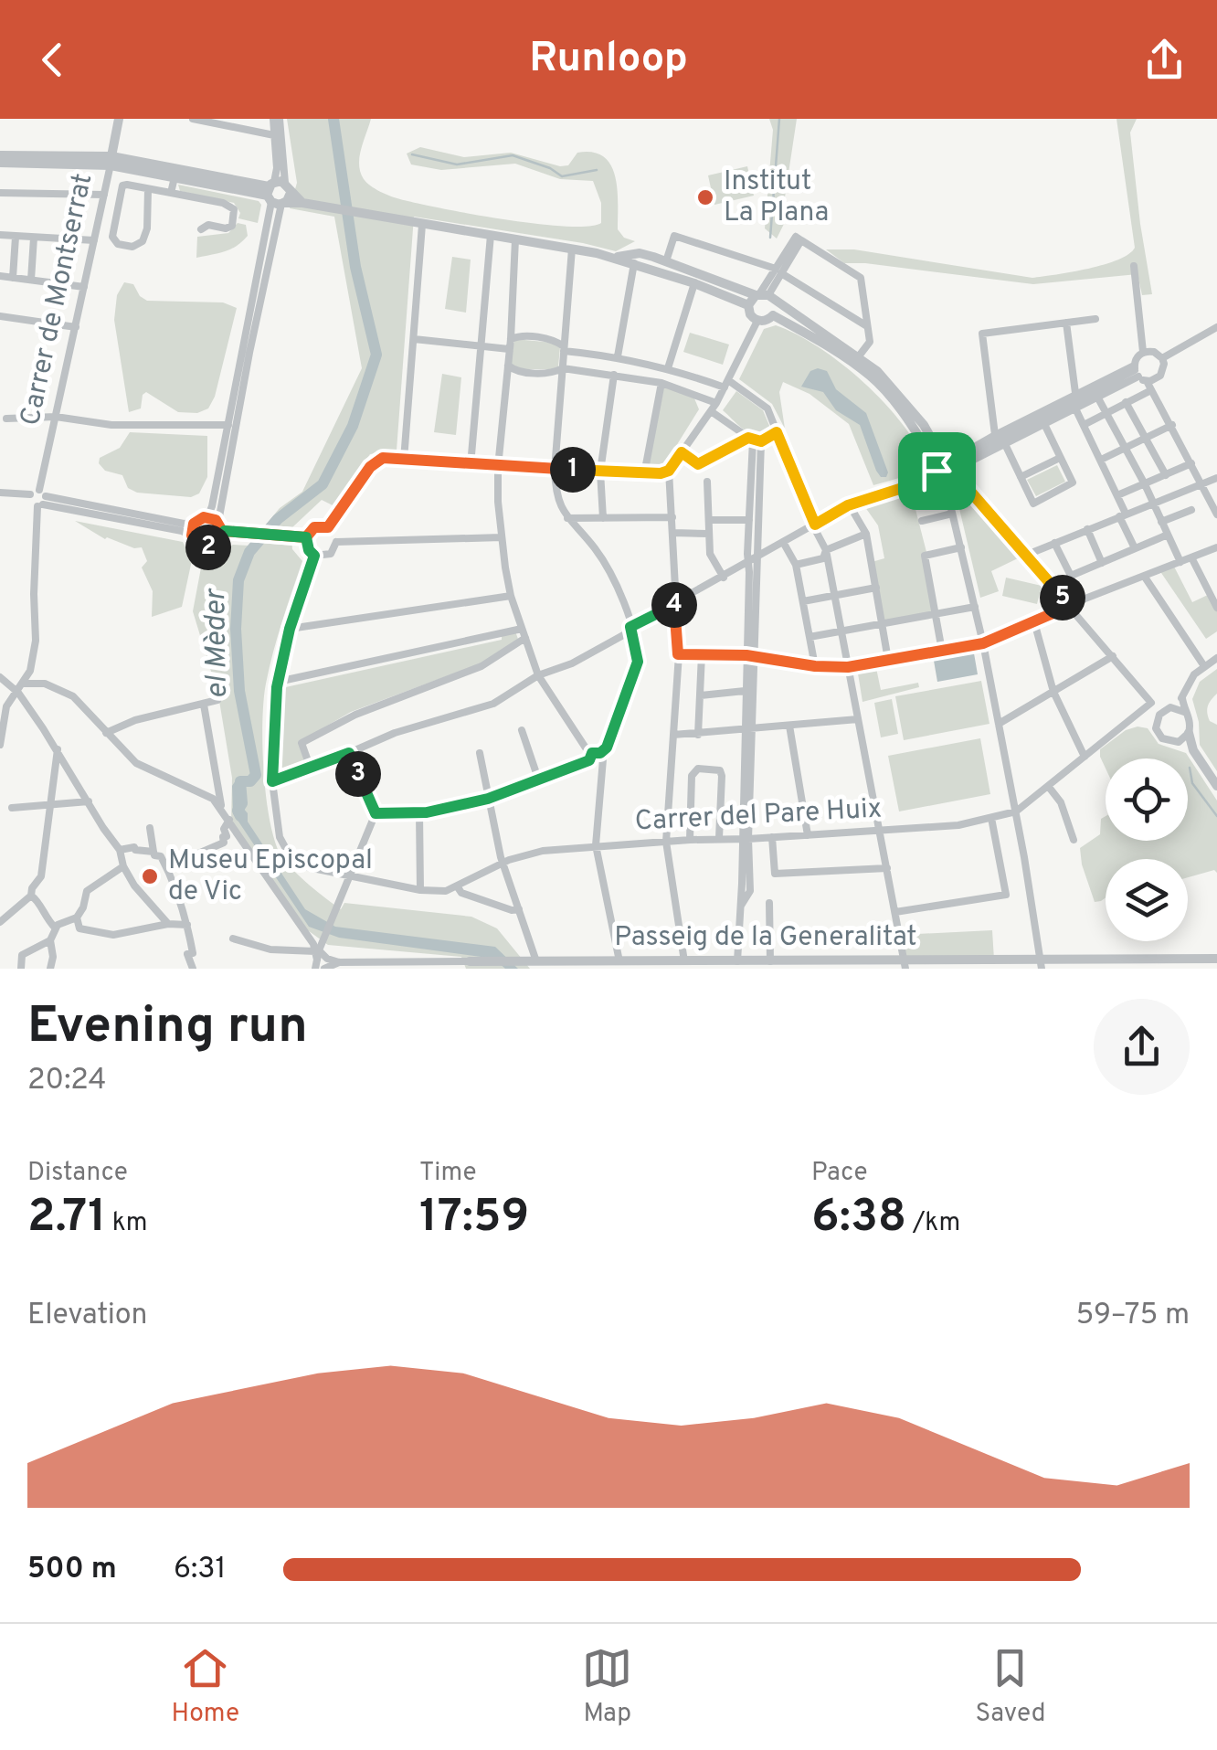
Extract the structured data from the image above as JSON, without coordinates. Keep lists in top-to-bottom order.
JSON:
{
  "streets": {
    "street": ["Carrer de Montserrat", "Carrer del Pare Huix", "Passeig de la Generalitat"]
  },
  "water": ["el Mèder"],
  "places": ["Institut La Plana", "Museu Episcopal de Vic"],
  "page": {
    "header": "Runloop",
    "pins": [
      "1",
      "2",
      "5",
      "4",
      "3"
    ],
    "heading": ["Evening run", "20:24"],
    "stats": [
      ["Distance", "2.71 km"],
      ["Time", "17:59"],
      ["Pace", "6:38 /km"]
    ],
    "chart": ["Elevation", "59–75 m"],
    "list": [
      {
        "name": "500 m",
        "note": "6:31"
      }
    ],
    "tabs": ["Home", "Map", "Saved"]
  }
}
